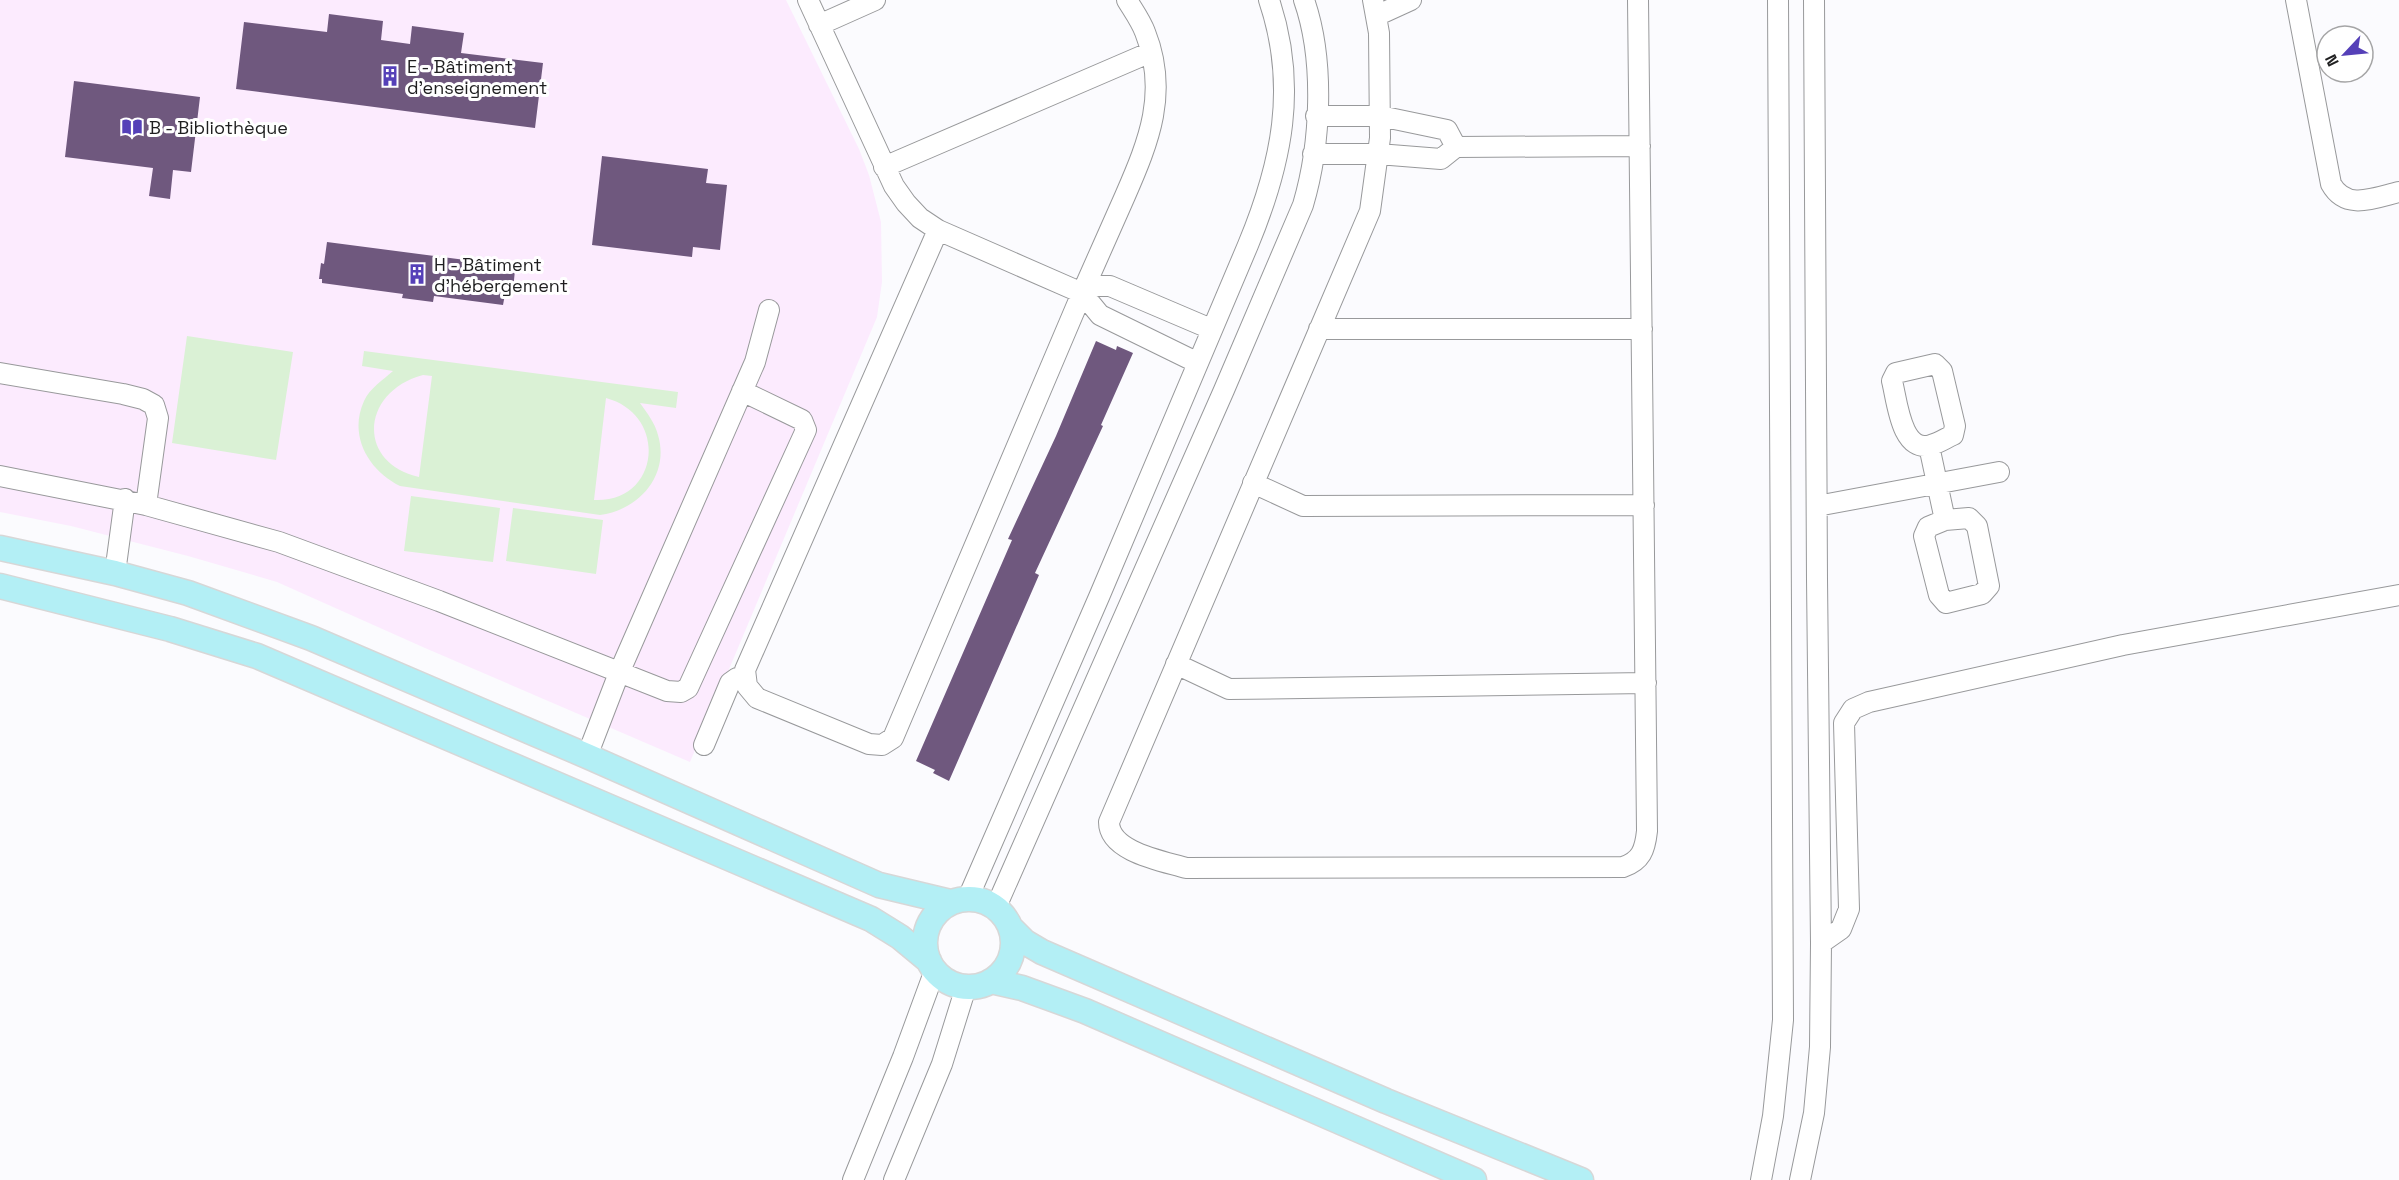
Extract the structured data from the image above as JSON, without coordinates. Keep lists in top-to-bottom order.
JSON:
{
  "places": {
    "building": ["E - Bâtiment d'enseignement", "H - Bâtiment d'hébergement"],
    "library": ["B - Bibliothèque"]
  },
  "north": "bottom left"
}
